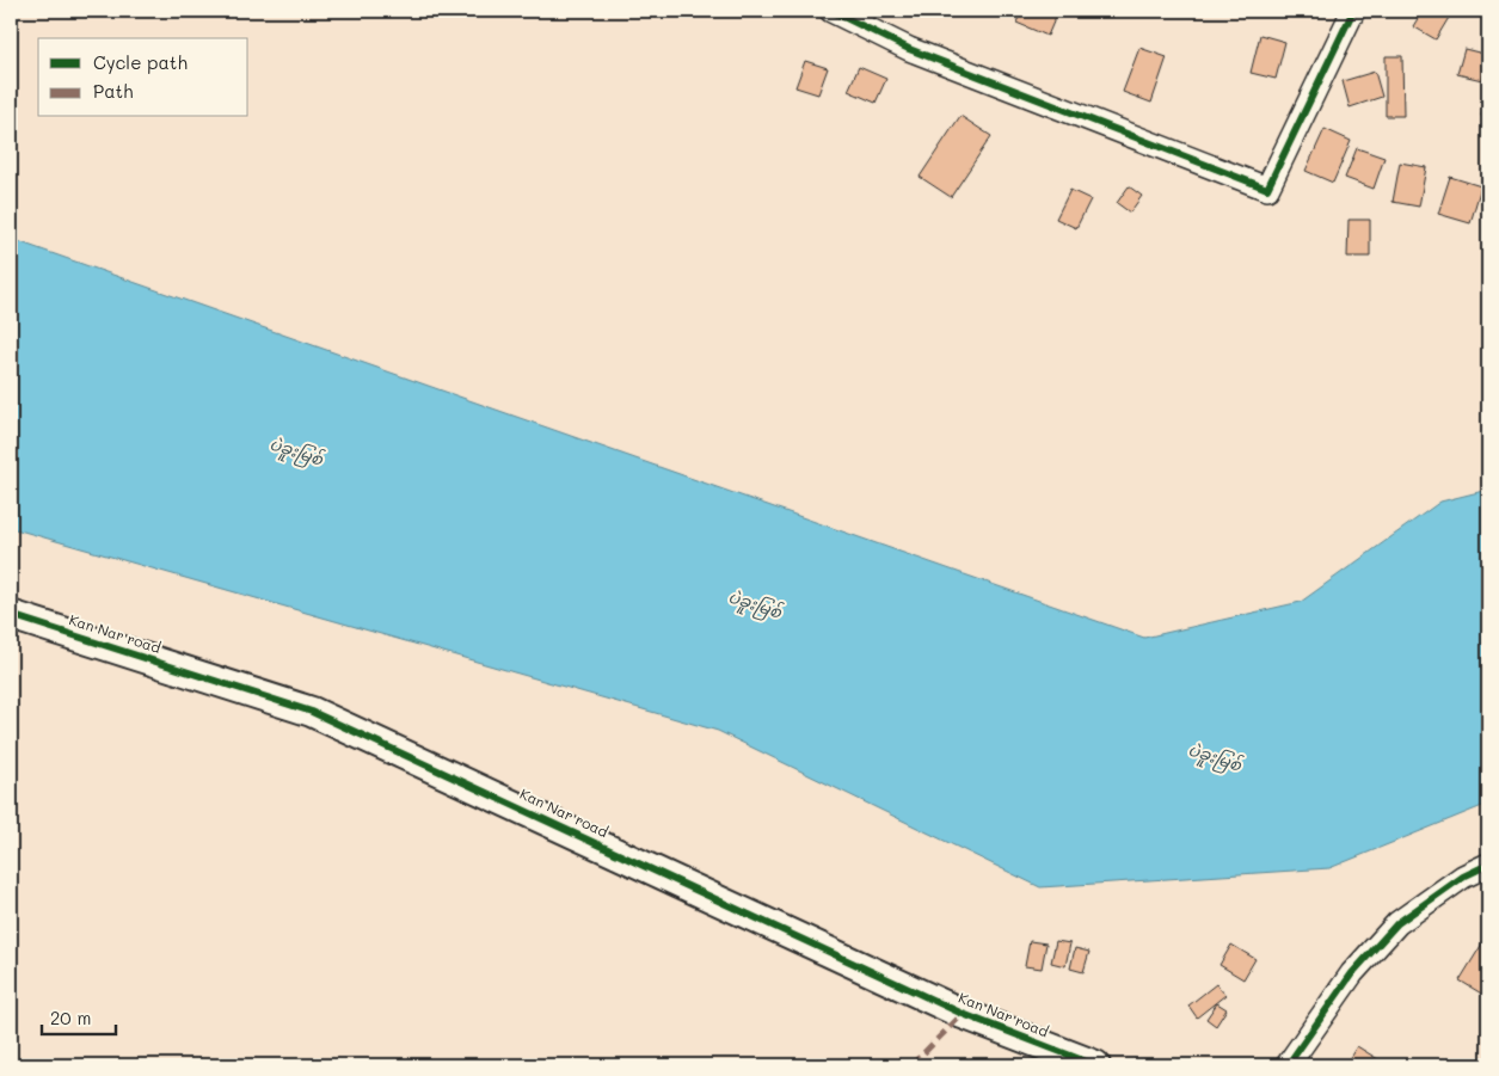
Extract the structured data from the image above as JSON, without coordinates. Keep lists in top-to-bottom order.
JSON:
{
  "streets": {
    "street": ["Kan Nar road"]
  },
  "water": ["ပဲခူးမြစ်"],
  "legend": ["Cycle path", "Path"],
  "scale_bar": "20 m"
}
